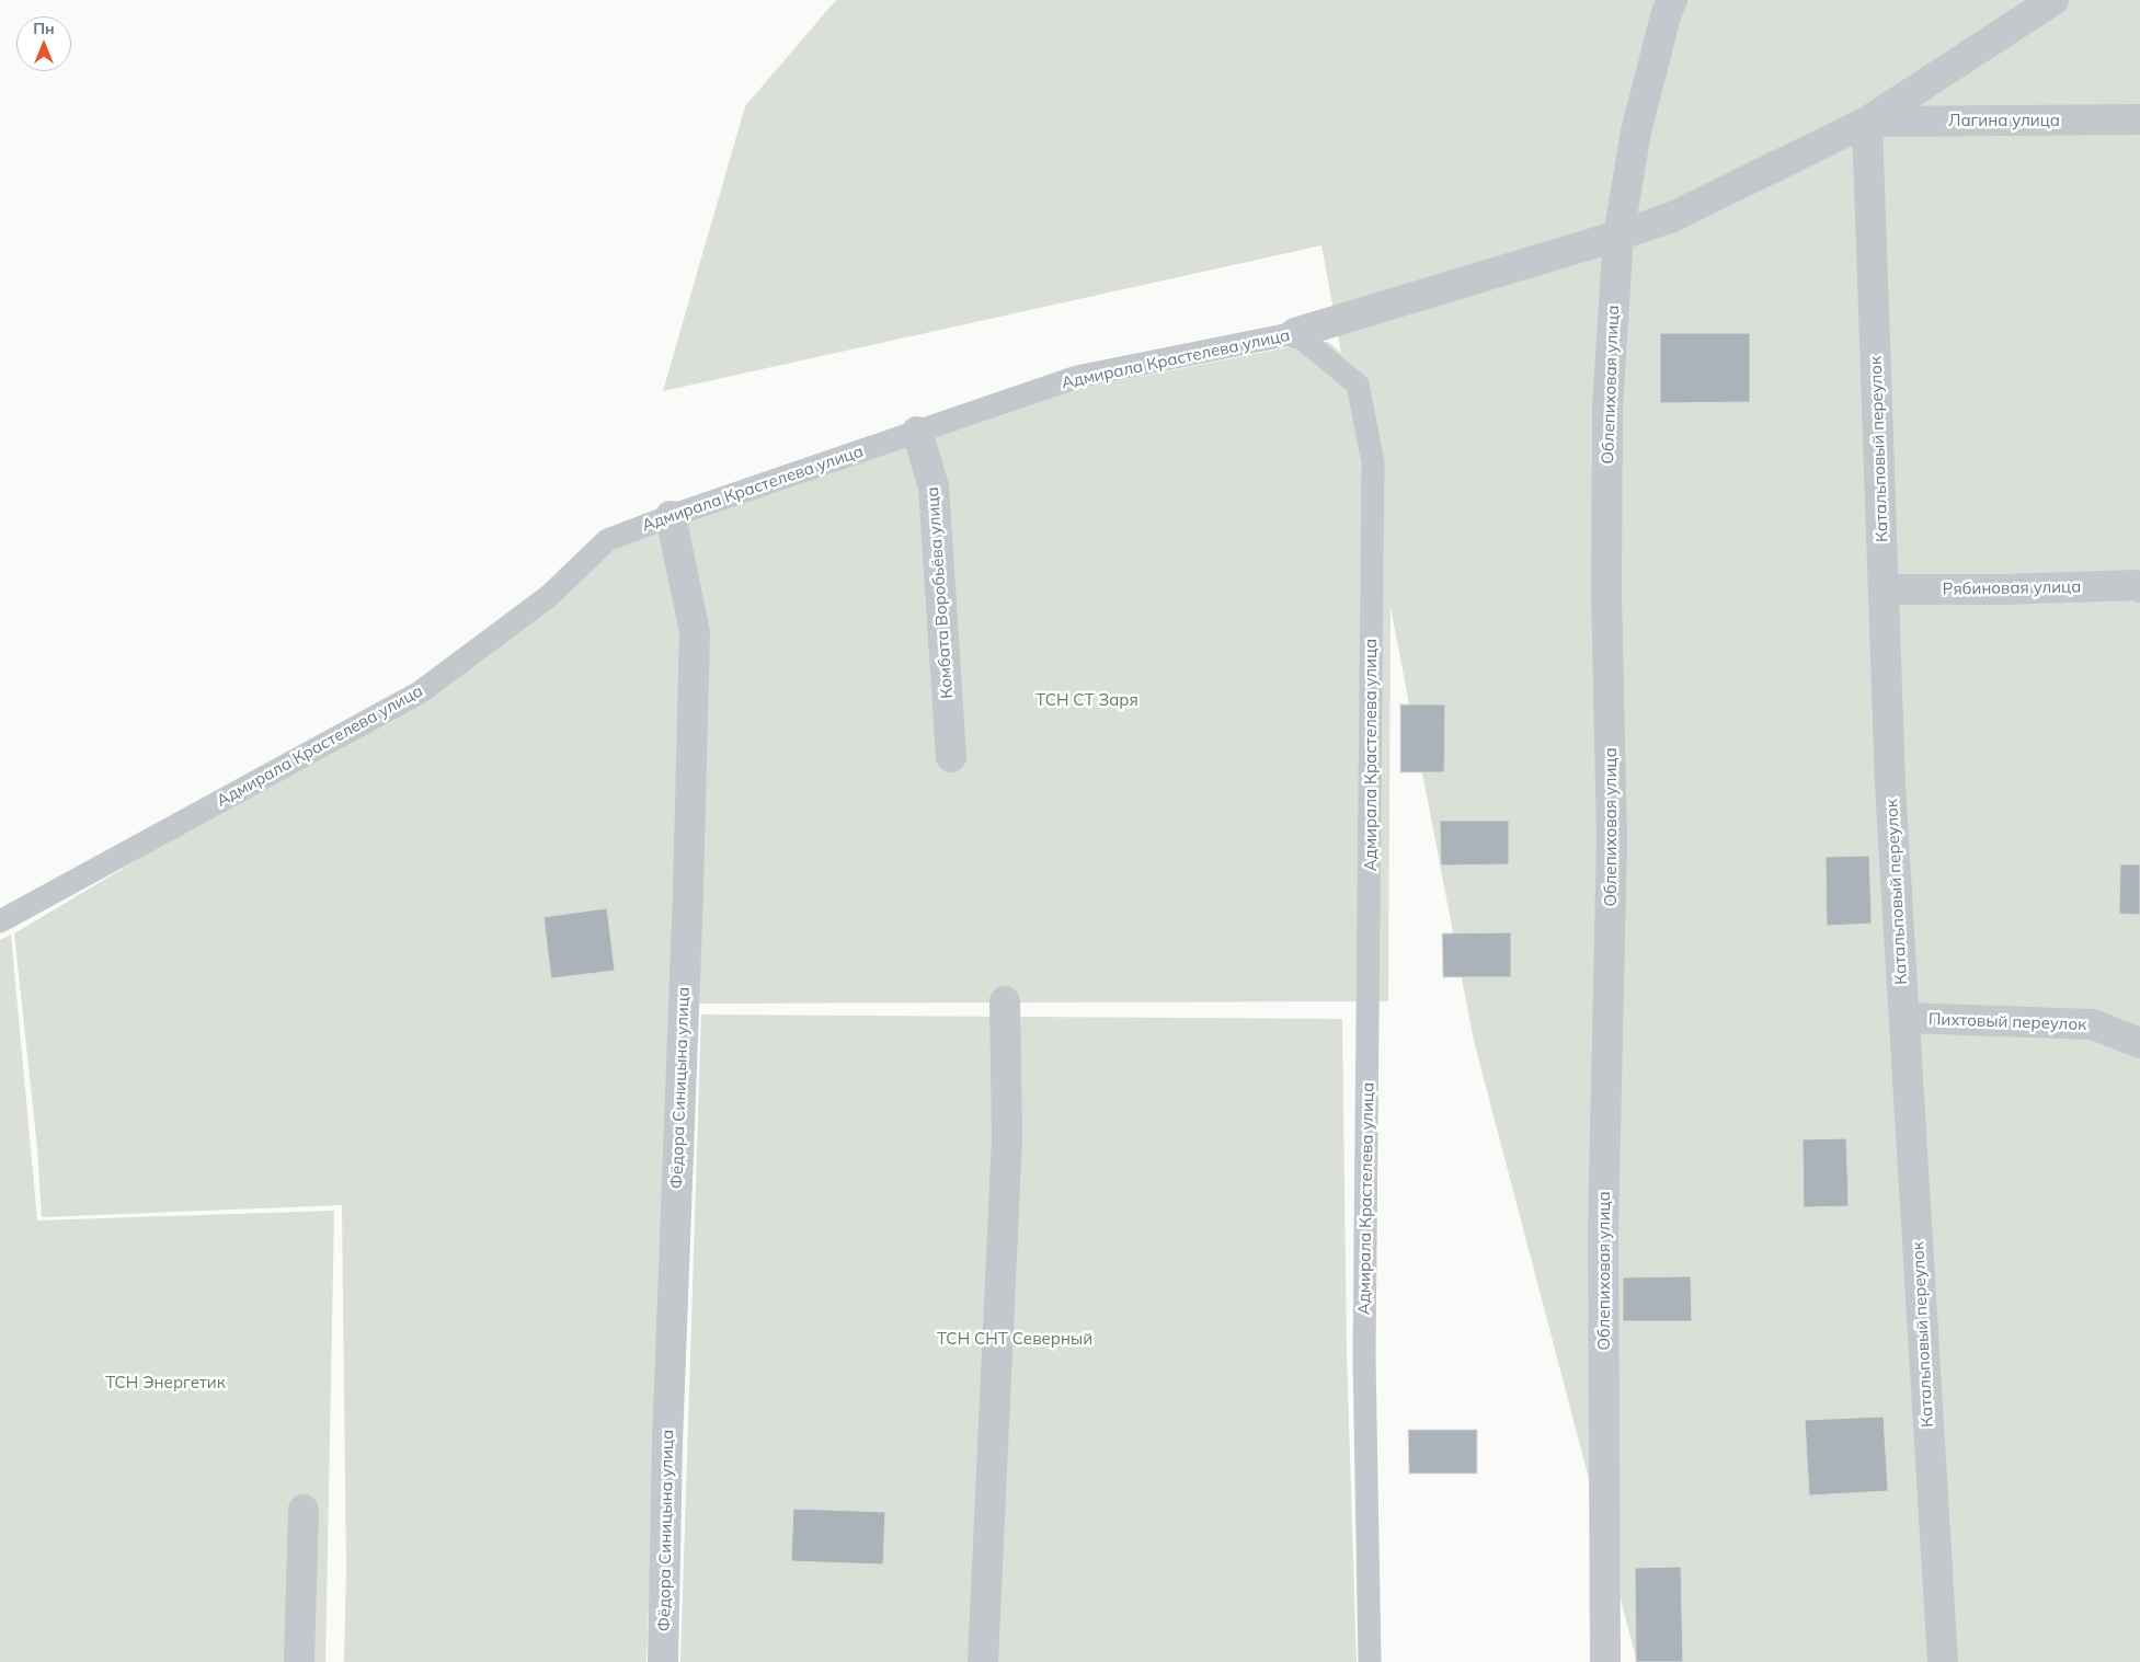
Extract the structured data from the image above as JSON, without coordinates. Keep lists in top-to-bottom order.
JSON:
{
  "streets": {
    "street": [
      "Лагина улица",
      "Облепиховая улица",
      "Катальповый переулок",
      "Рябиновая улица",
      "Комбата Воробьёва улица",
      "Пихтовый переулок",
      "Фёдора Синицына улица"
    ],
    "lane": ["Адмирала Крастелева улица"]
  },
  "crossings": [
    ["Лагина улица", "Катальповый переулок"],
    ["Адмирала Крастелева улица", "Комбата Воробьёва улица"],
    ["Адмирала Крастелева улица", "Фёдора Синицына улица"],
    ["Катальповый переулок", "Рябиновая улица"],
    ["Катальповый переулок", "Пихтовый переулок"]
  ],
  "parks": ["ТСН СТ Заря", "ТСН СНТ Северный", "ТСН Энергетик"],
  "north": "top"
}
